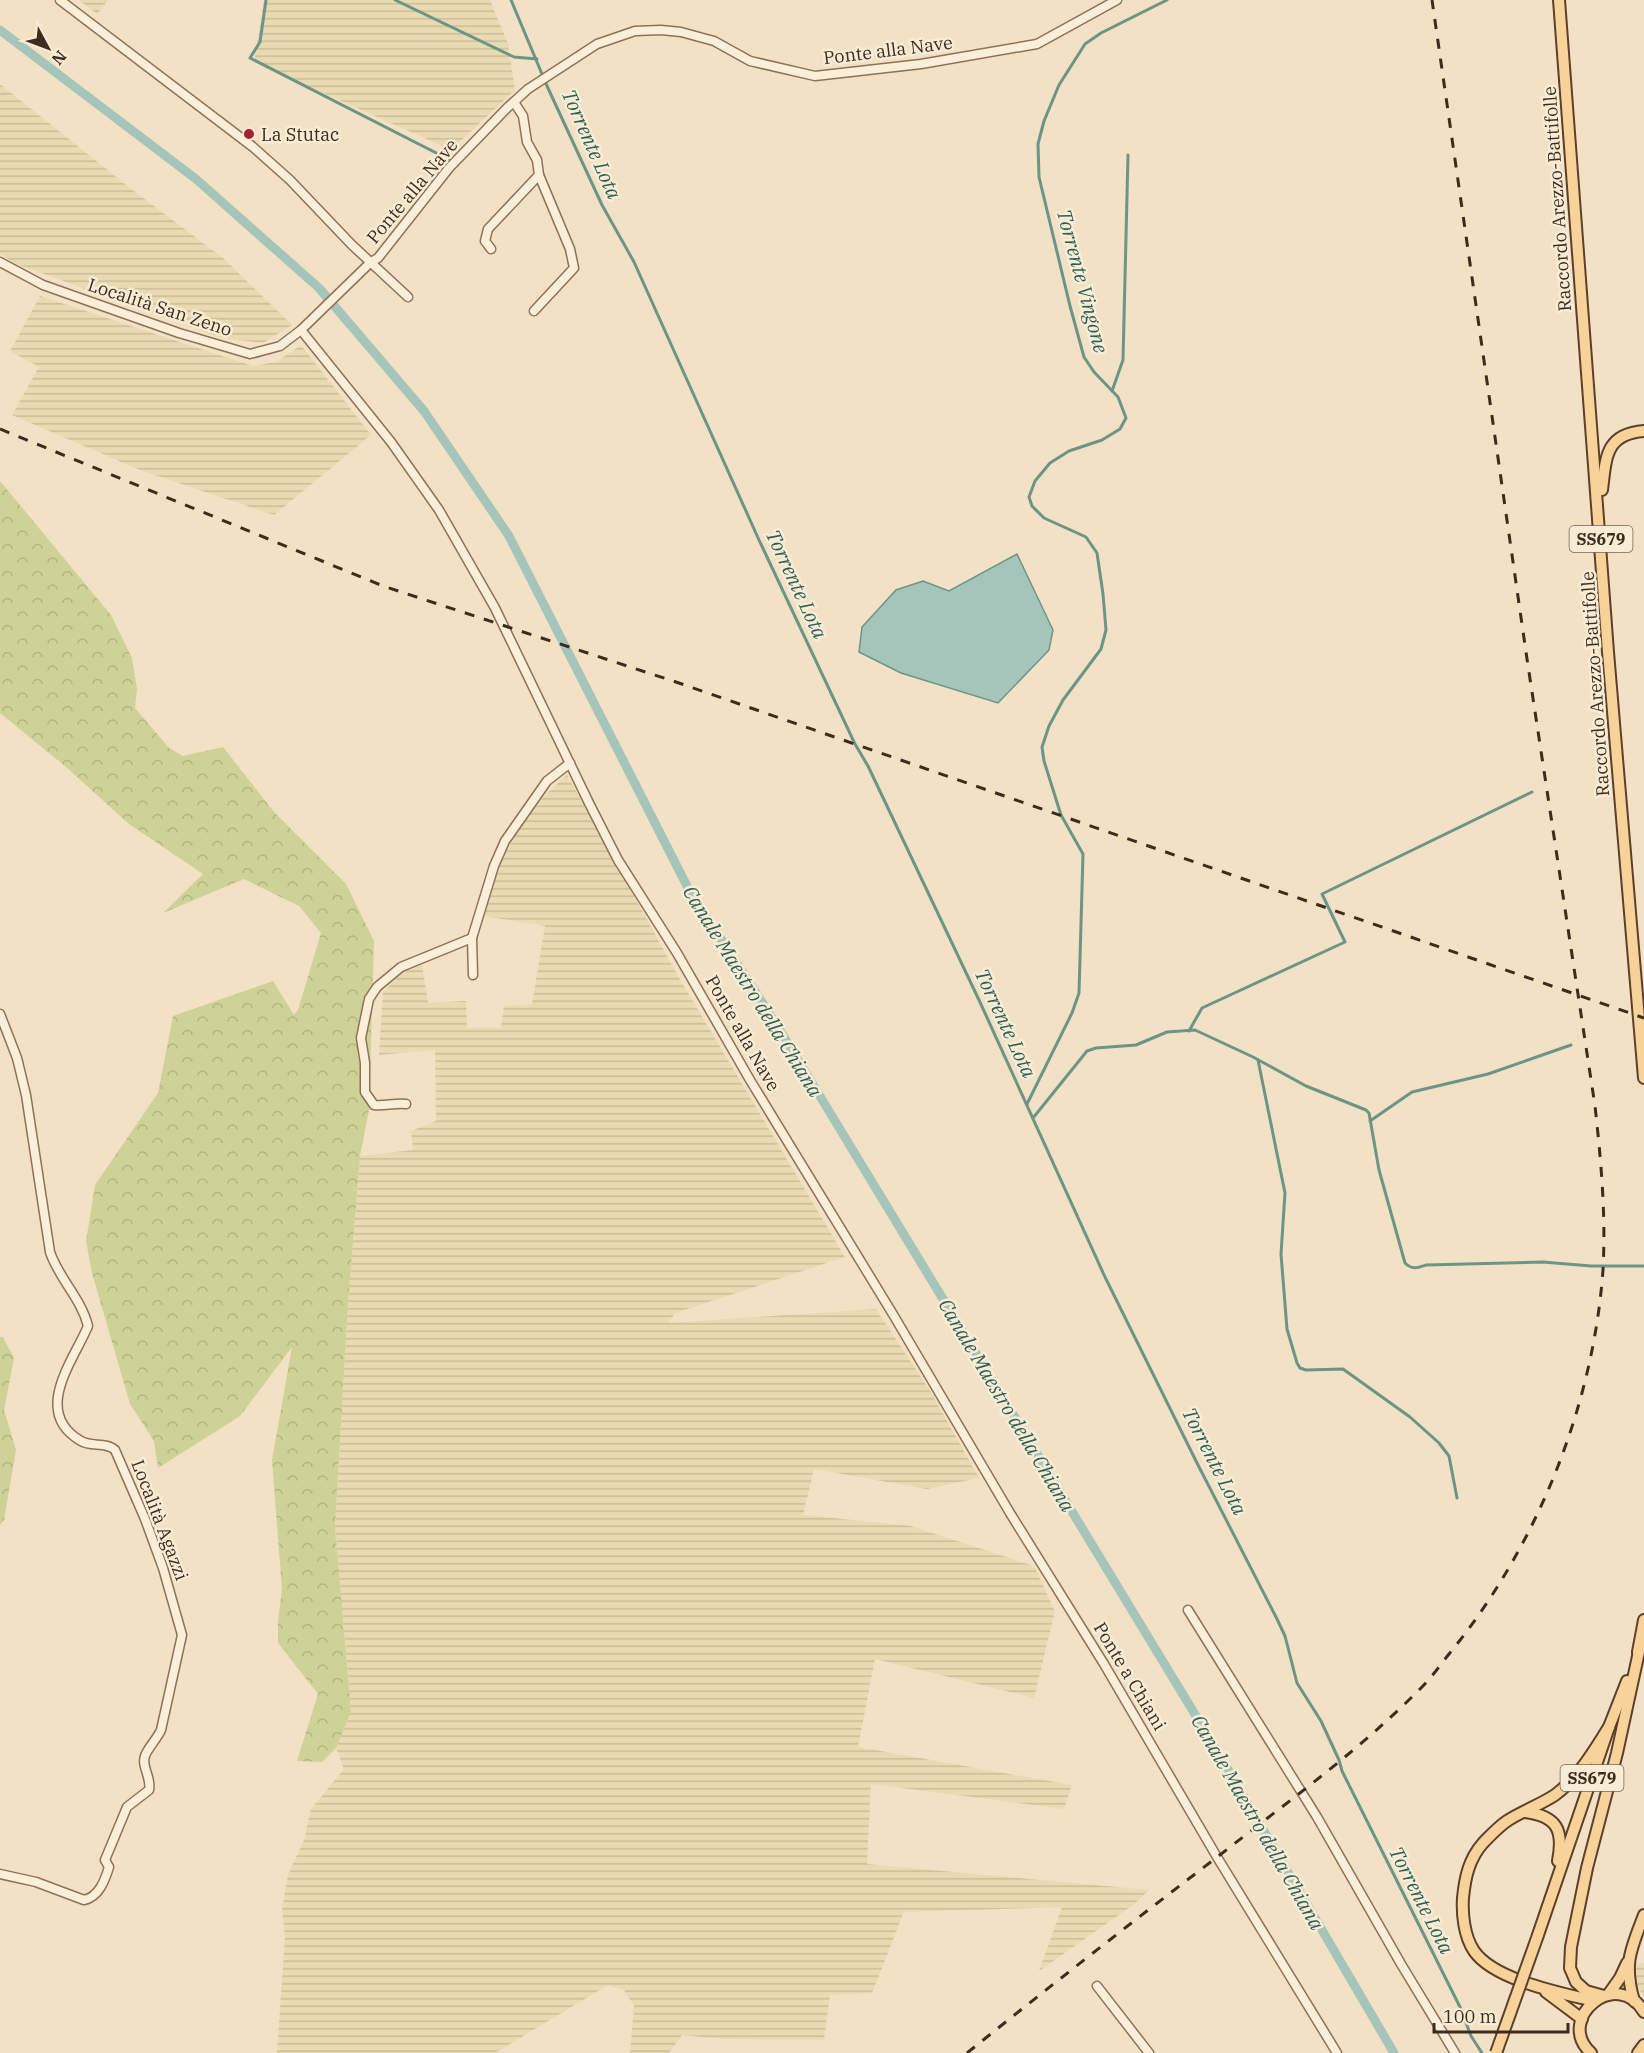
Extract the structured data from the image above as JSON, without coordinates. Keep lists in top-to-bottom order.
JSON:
{
  "streets": {
    "main road": ["Raccordo Arezzo-Battifolle", "SS679"],
    "street": [
      "Ponte alla Nave",
      "Località San Zeno",
      "Località Agazzi",
      "Ponte a Chiani"
    ]
  },
  "crossings": [
    ["Ponte alla Nave", "Località San Zeno"],
    ["Ponte alla Nave", "Ponte a Chiani"]
  ],
  "water": ["Torrente Lota", "Torrente Vingone", "Canale Maestro della Chiana"],
  "places": ["La Stutac"],
  "scale_bar": "100 m",
  "north": "bottom right"
}
